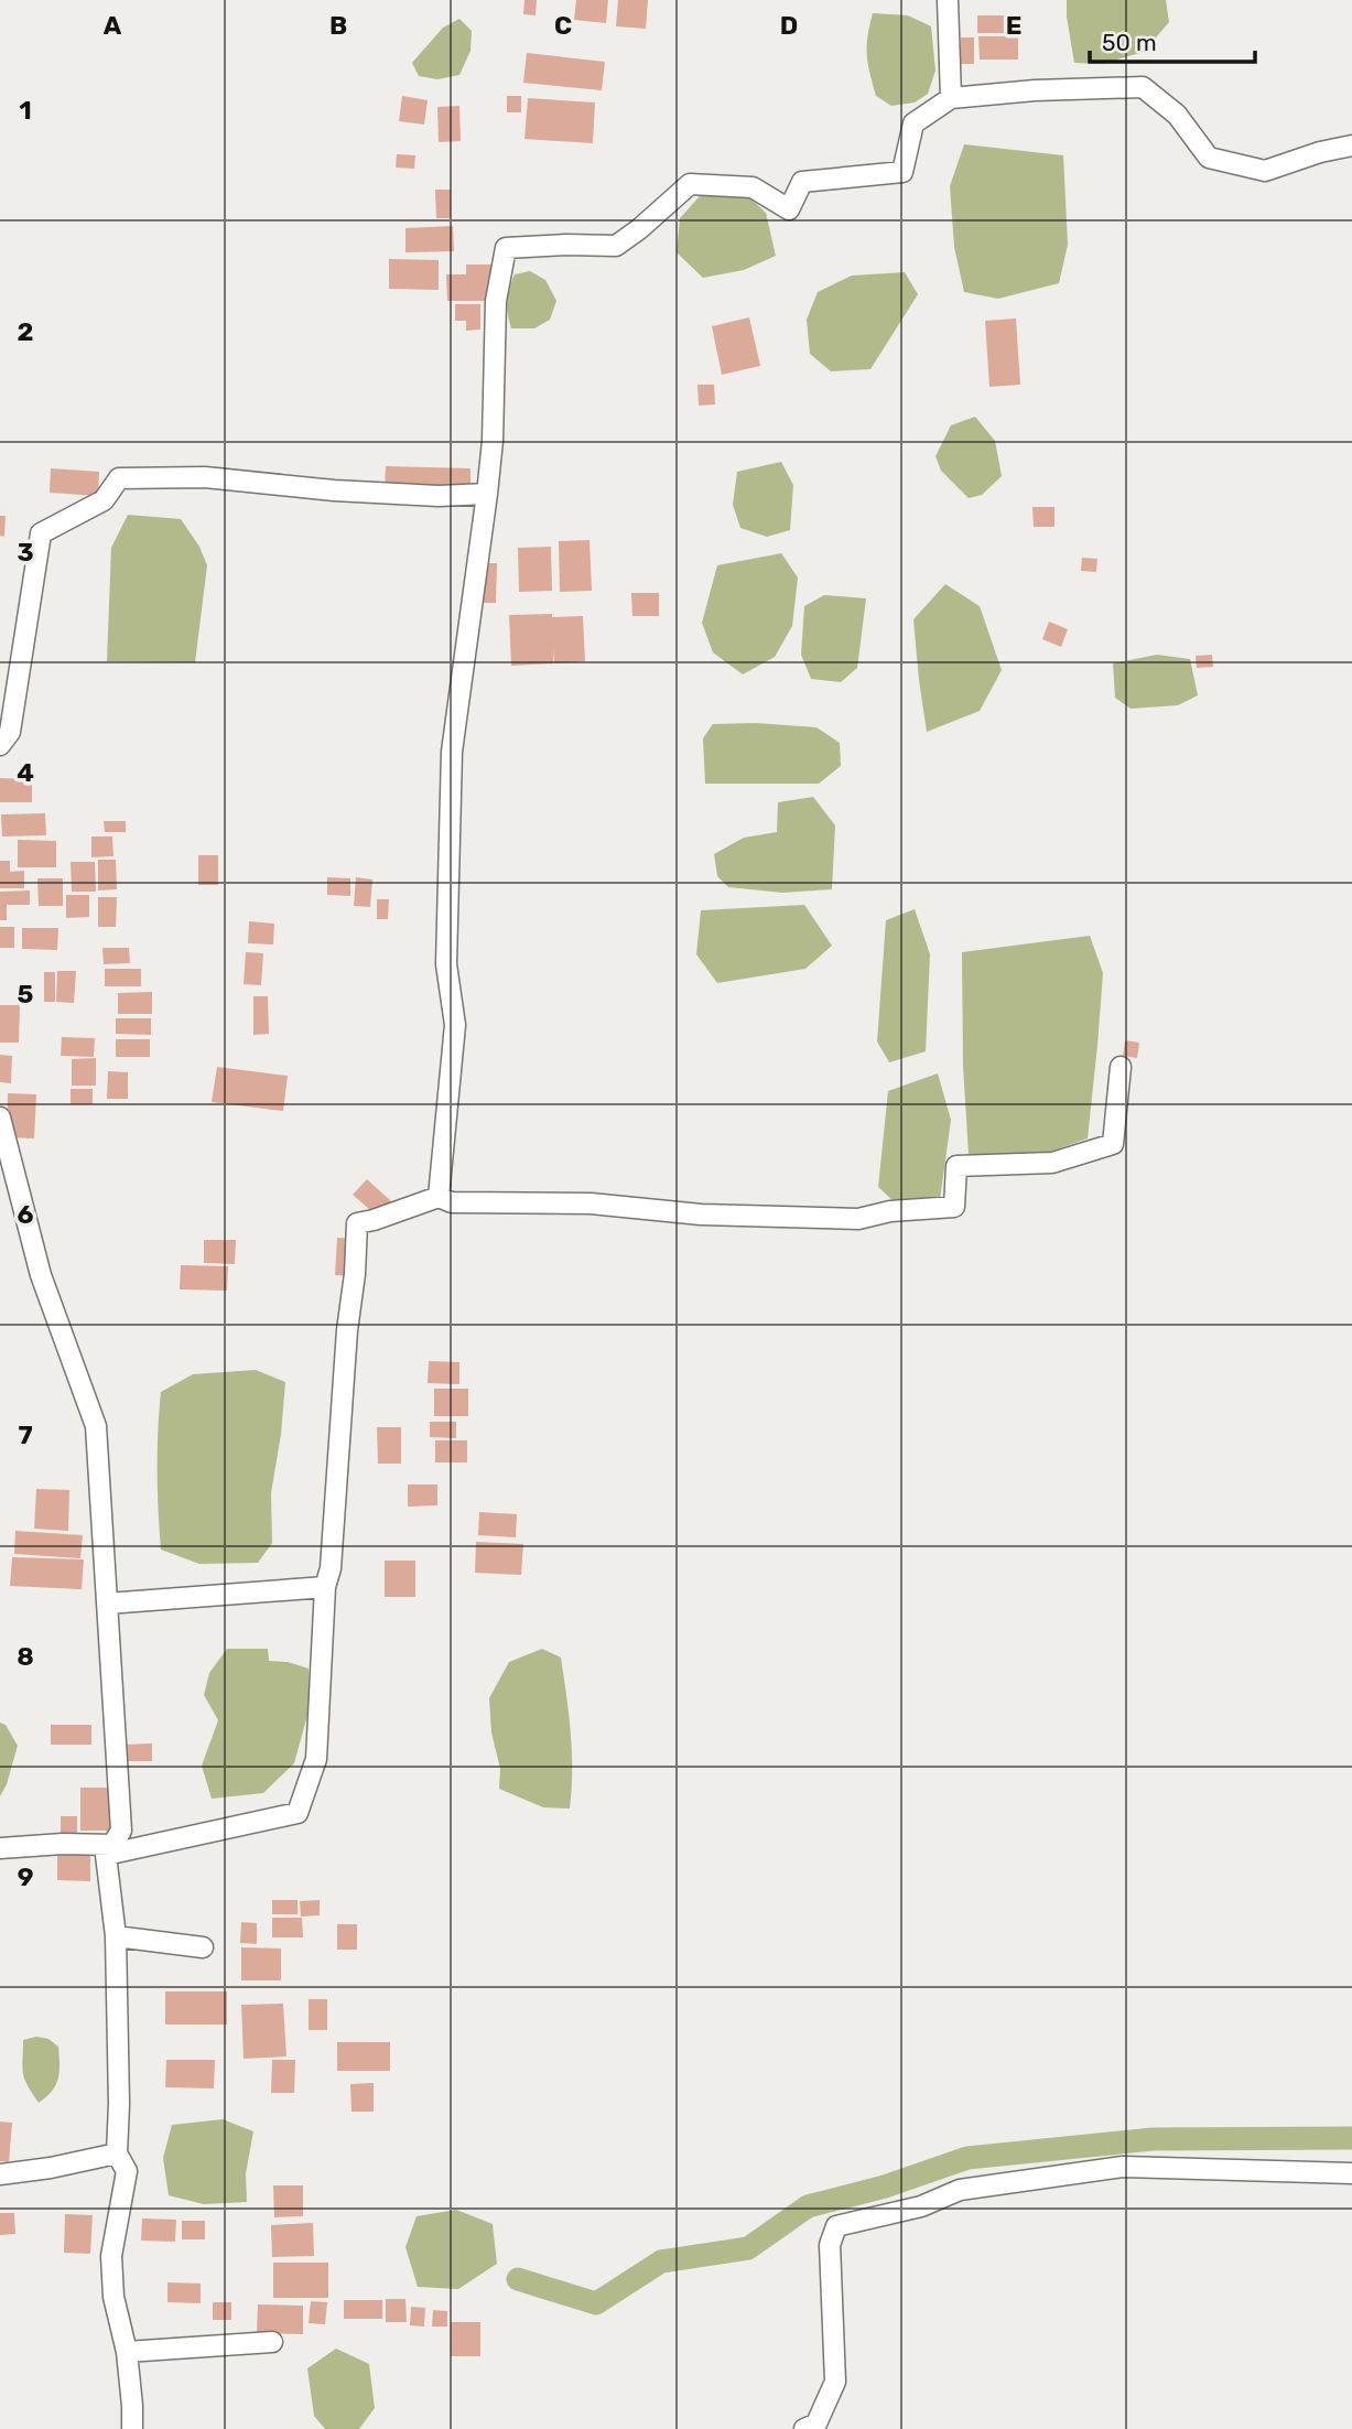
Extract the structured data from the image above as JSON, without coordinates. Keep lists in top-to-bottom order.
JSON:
{
  "scale_bar": "50 m",
  "grid": {
    "columns": [
      "A",
      "B",
      "C",
      "D",
      "E"
    ],
    "rows": [
      "1",
      "2",
      "3",
      "4",
      "5",
      "6",
      "7",
      "8",
      "9"
    ]
  }
}
